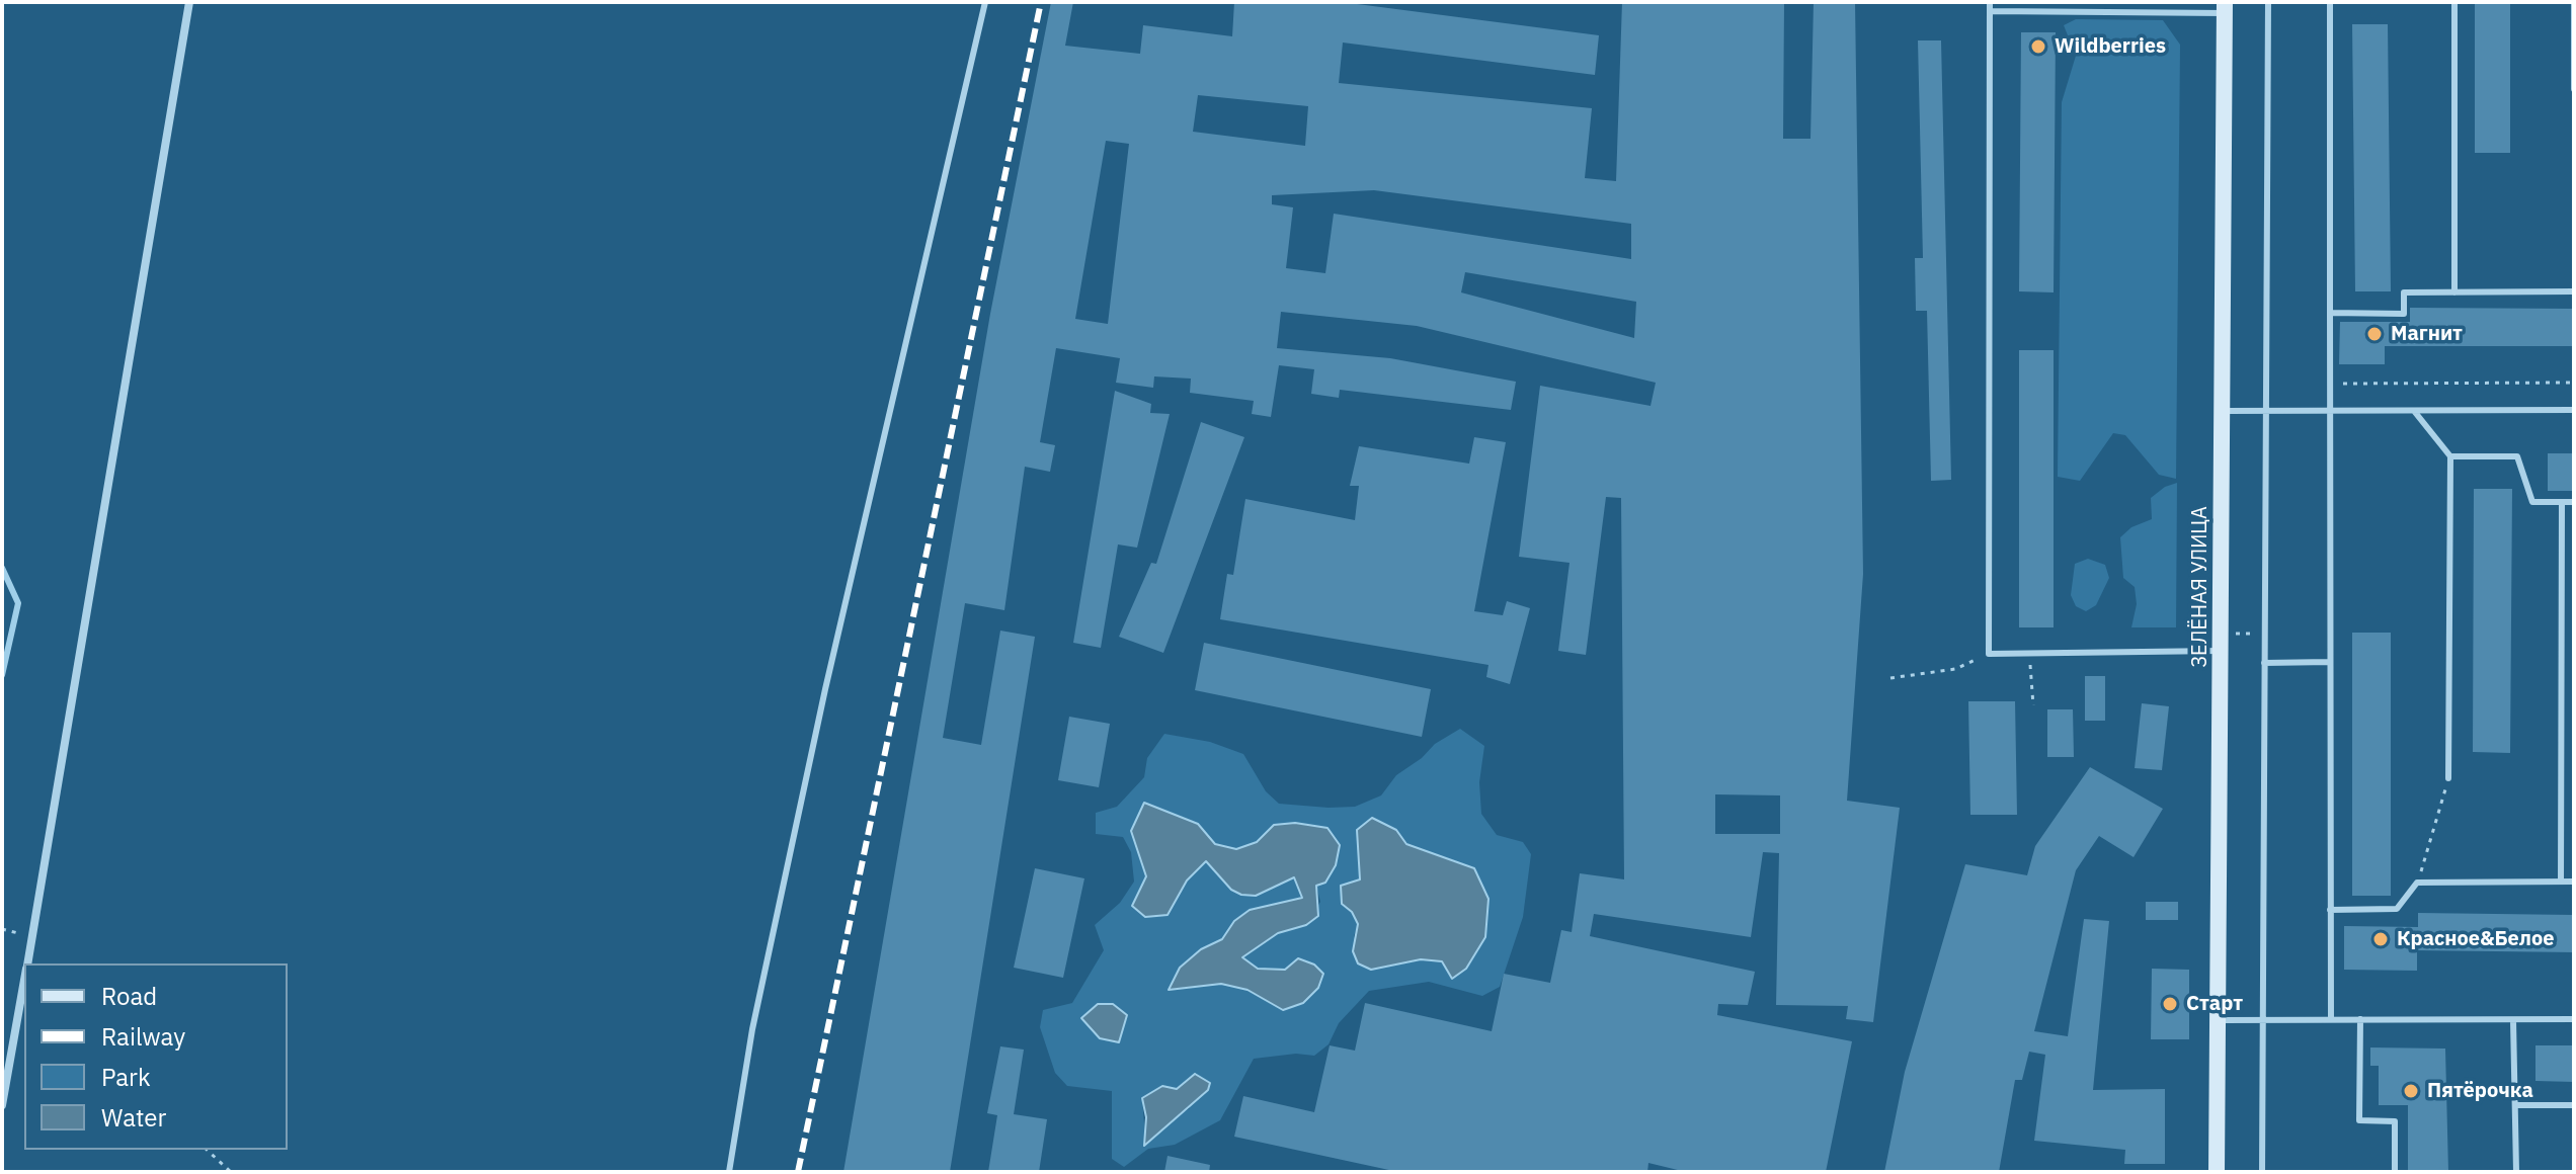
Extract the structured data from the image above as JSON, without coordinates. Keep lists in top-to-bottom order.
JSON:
{
  "streets": {
    "main road": ["ЗЕЛЁНАЯ УЛИЦА"]
  },
  "places": [
    "Wildberries",
    "Магнит",
    "Красное&Белое",
    "Старт",
    "Пятёрочка"
  ],
  "legend": [
    "Road",
    "Railway",
    "Park",
    "Water"
  ]
}
